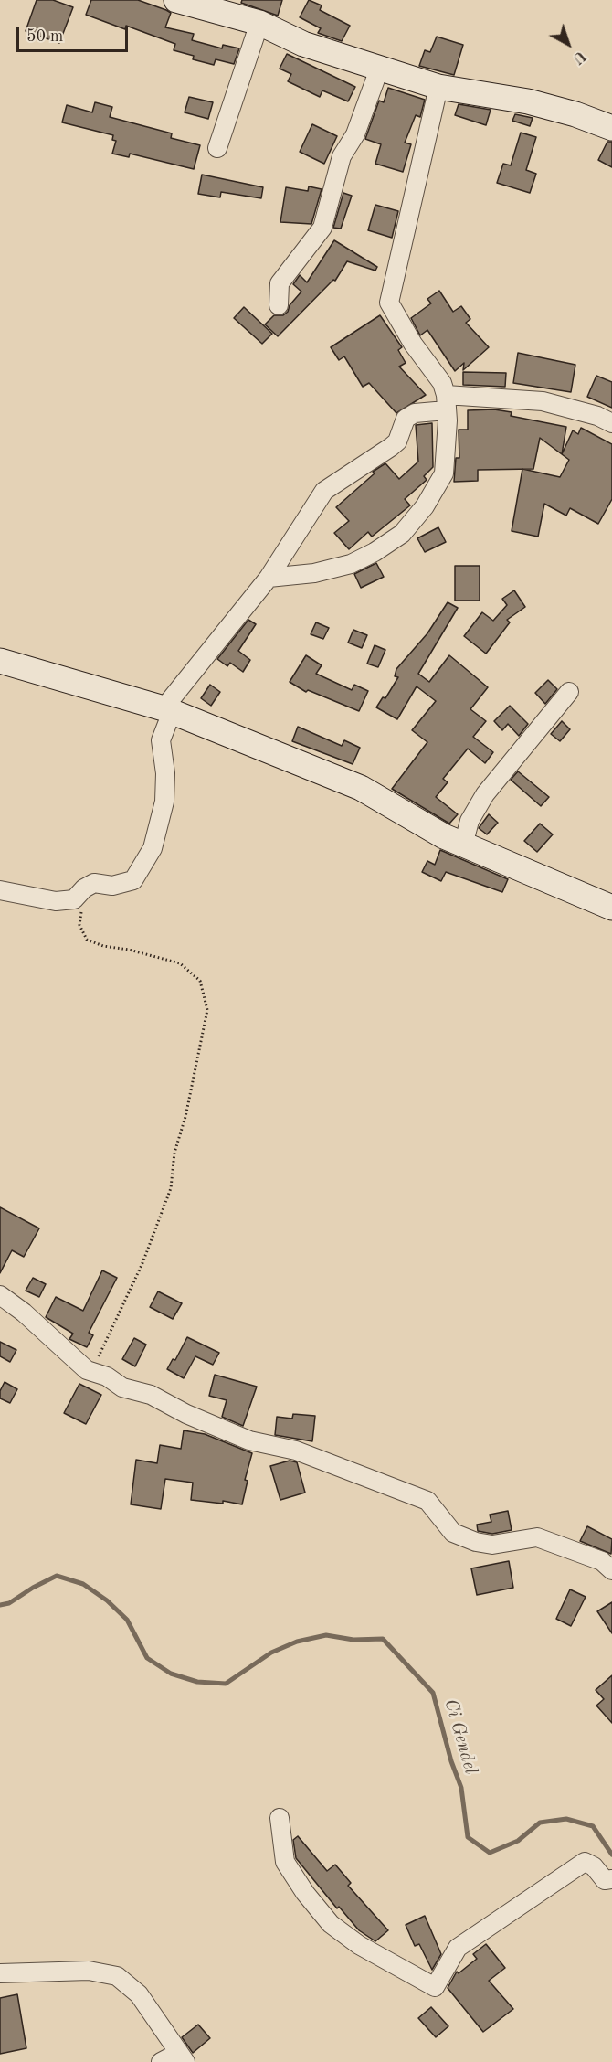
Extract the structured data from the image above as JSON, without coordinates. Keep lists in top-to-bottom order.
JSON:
{
  "water": ["Ci Gendel"],
  "scale_bar": "50 m",
  "north": "bottom right"
}
